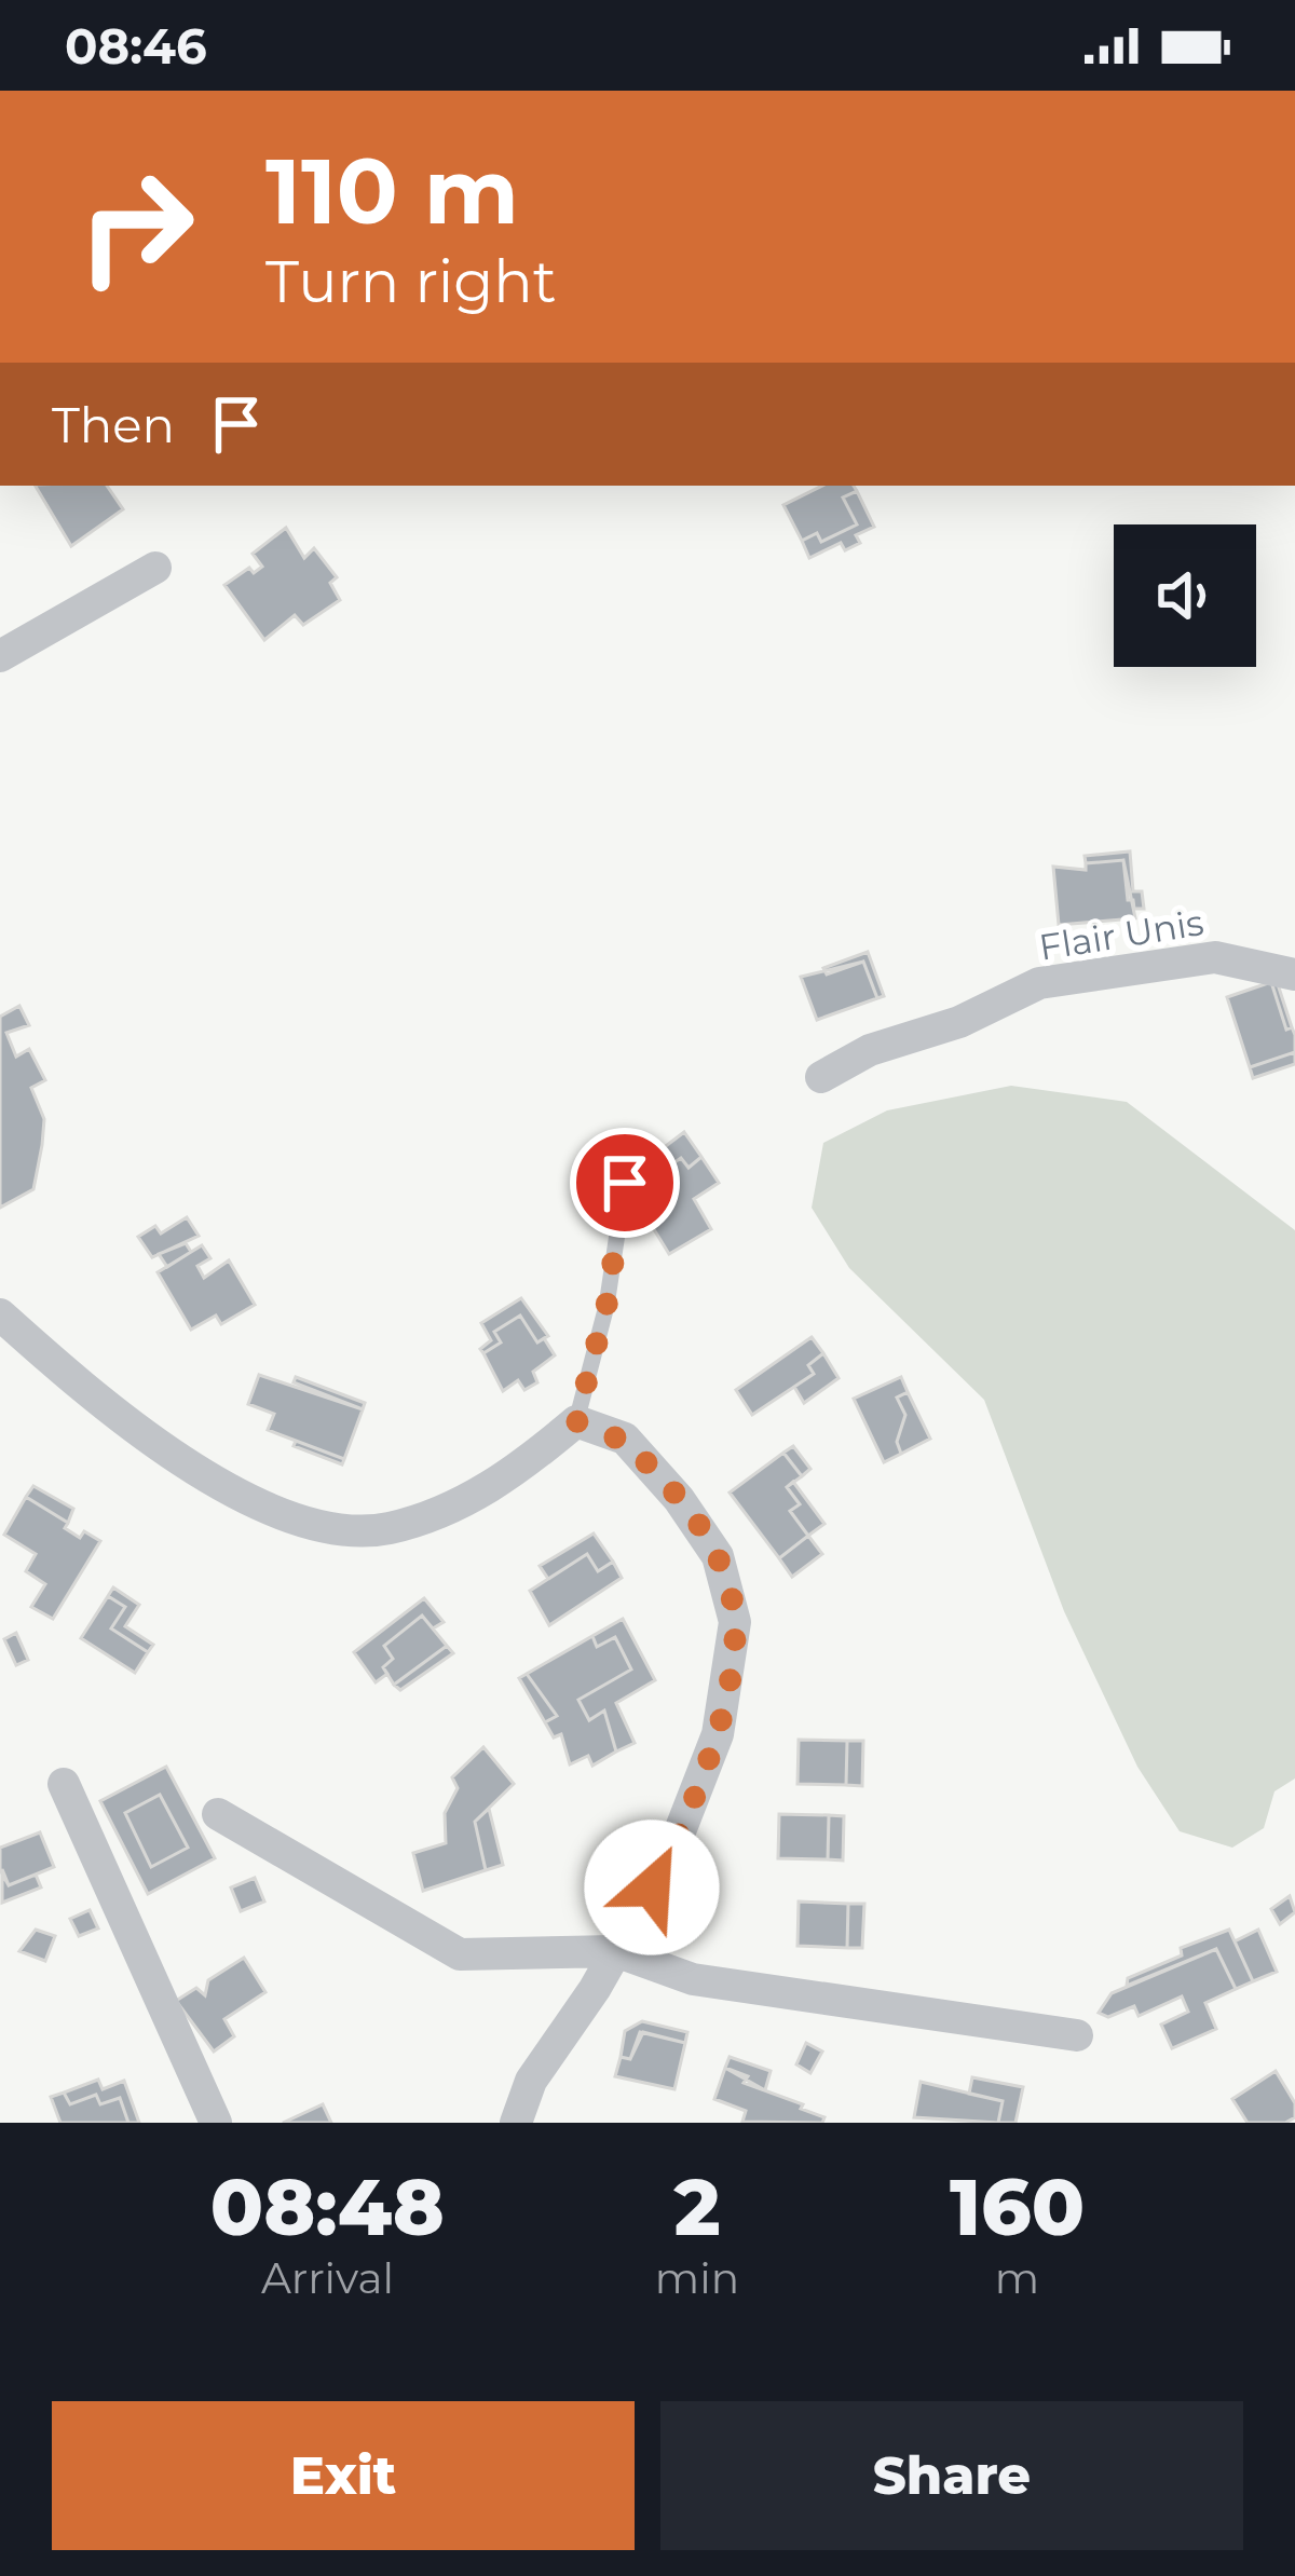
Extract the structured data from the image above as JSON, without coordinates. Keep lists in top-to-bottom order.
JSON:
{
  "streets": {
    "street": ["Flair Unis"]
  },
  "page": {
    "status": "08:46",
    "turn": ["110 m", "Turn right"],
    "then": "Then",
    "eta": [
      "08:48",
      "Arrival",
      "2",
      "min",
      "160",
      "m"
    ],
    "buttons": ["Exit", "Share"]
  }
}
